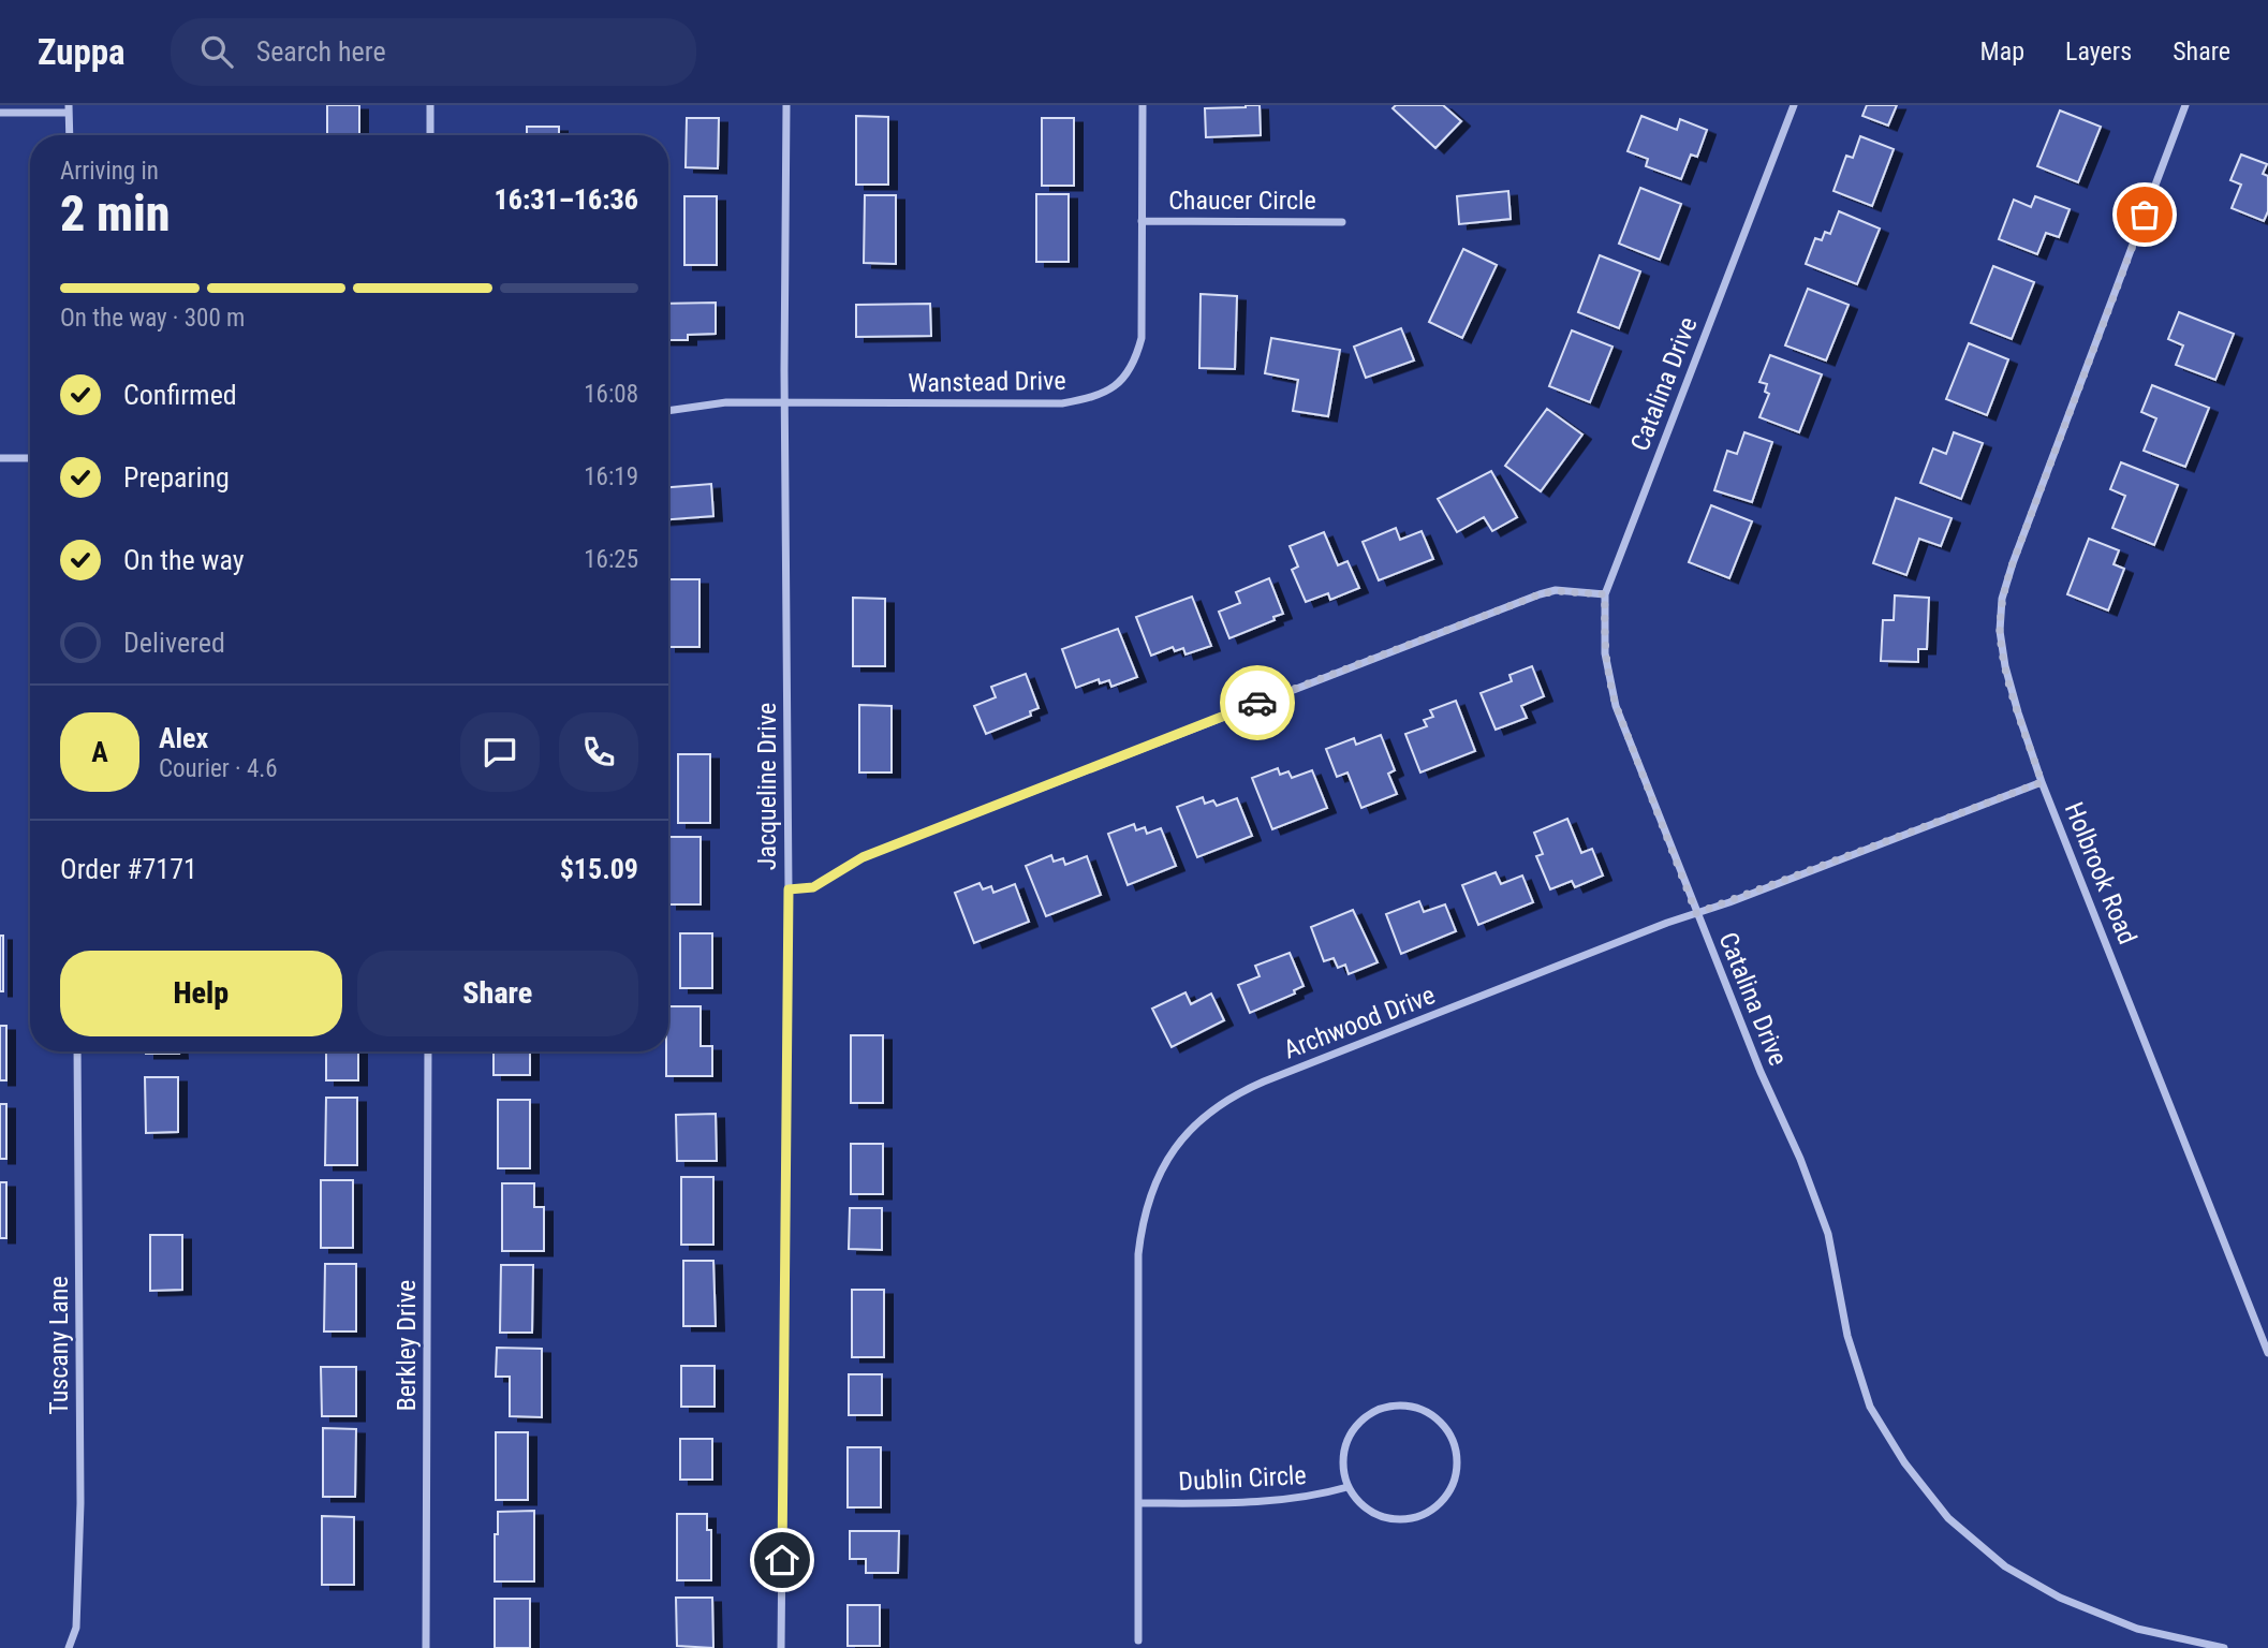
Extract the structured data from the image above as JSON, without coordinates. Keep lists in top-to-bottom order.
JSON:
{
  "streets": {
    "street": [
      "Chaucer Circle",
      "Wanstead Drive",
      "Catalina Drive",
      "Jacqueline Drive",
      "Holbrook Road",
      "Archwood Drive",
      "Tuscany Lane",
      "Berkley Drive",
      "Dublin Circle"
    ]
  },
  "crossings": [
    ["Chaucer Circle", "Wanstead Drive"],
    ["Wanstead Drive", "Jacqueline Drive"],
    ["Catalina Drive", "Archwood Drive"],
    ["Holbrook Road", "Archwood Drive"],
    ["Archwood Drive", "Dublin Circle"]
  ],
  "page": {
    "header": "Zuppa",
    "search": "Search here",
    "nav": ["Map", "Layers", "Share"],
    "heading": ["2 min", "Arriving in", "16:31–16:36"],
    "panel": [
      "Alex",
      "Courier · 4.6",
      "Order #7171",
      "$15.09"
    ],
    "bar": "On the way · 300 m",
    "list": [
      ["Confirmed", "16:08"],
      ["Preparing", "16:19"],
      ["On the way", "16:25"],
      "Delivered"
    ],
    "round": "A",
    "buttons": ["Help", "Share"]
  }
}
